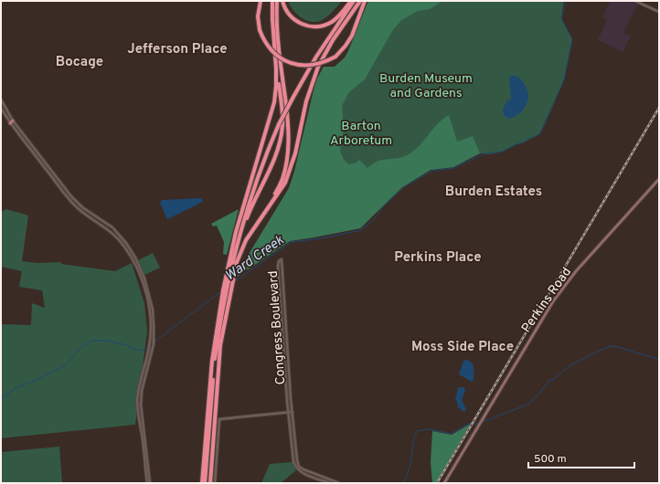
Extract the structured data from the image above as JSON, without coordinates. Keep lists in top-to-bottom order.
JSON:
{
  "streets": {
    "main road": ["Perkins Road"],
    "street": ["Congress Boulevard"]
  },
  "districts": [
    "Jefferson Place",
    "Bocage",
    "Burden Estates",
    "Perkins Place",
    "Moss Side Place"
  ],
  "water": ["Ward Creek"],
  "parks": ["Burden Museum and Gardens", "Barton Arboretum"],
  "scale_bar": "500 m"
}
